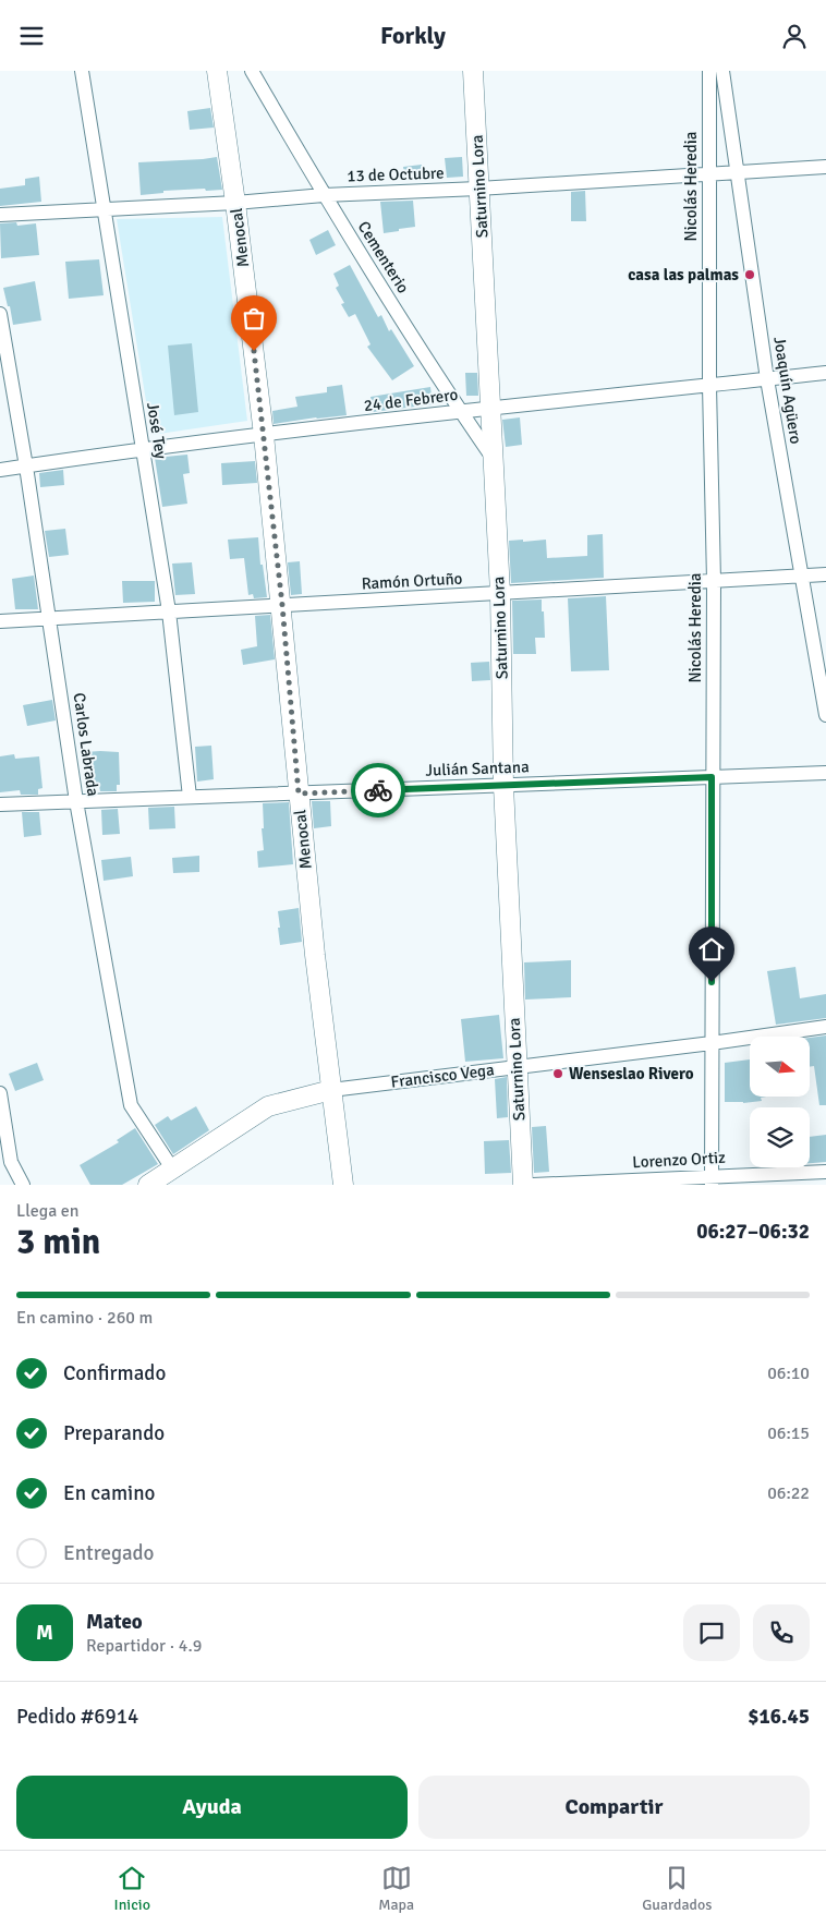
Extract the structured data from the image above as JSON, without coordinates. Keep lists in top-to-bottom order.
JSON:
{
  "streets": {
    "street": [
      "13 de Octubre",
      "Saturnino Lora",
      "Nicolás Heredia",
      "Menocal",
      "Cementerio",
      "Joaquín Agüero",
      "24 de Febrero",
      "José Tey",
      "Ramón Ortuño",
      "Carlos Labrada",
      "Julián Santana",
      "Francisco Vega",
      "Lorenzo Ortiz"
    ]
  },
  "crossings": [
    ["13 de Octubre", "Saturnino Lora"],
    ["13 de Octubre", "Nicolás Heredia"],
    ["13 de Octubre", "Menocal"],
    ["13 de Octubre", "Cementerio"],
    ["13 de Octubre", "Joaquín Agüero"],
    ["13 de Octubre", "José Tey"],
    ["Saturnino Lora", "Cementerio"],
    ["Saturnino Lora", "24 de Febrero"],
    ["Saturnino Lora", "Ramón Ortuño"],
    ["Saturnino Lora", "Julián Santana"],
    ["Saturnino Lora", "Francisco Vega"],
    ["Nicolás Heredia", "24 de Febrero"],
    ["Nicolás Heredia", "Ramón Ortuño"],
    ["Nicolás Heredia", "Julián Santana"],
    ["Nicolás Heredia", "Francisco Vega"],
    ["Nicolás Heredia", "Lorenzo Ortiz"],
    ["Menocal", "24 de Febrero"],
    ["Menocal", "Ramón Ortuño"],
    ["Menocal", "Julián Santana"],
    ["Menocal", "Francisco Vega"],
    ["Cementerio", "24 de Febrero"],
    ["Joaquín Agüero", "24 de Febrero"],
    ["Joaquín Agüero", "Ramón Ortuño"],
    ["24 de Febrero", "José Tey"],
    ["24 de Febrero", "Carlos Labrada"],
    ["José Tey", "Ramón Ortuño"],
    ["José Tey", "Julián Santana"],
    ["Ramón Ortuño", "Carlos Labrada"],
    ["Carlos Labrada", "Julián Santana"],
    ["Carlos Labrada", "Francisco Vega"]
  ],
  "places": ["casa las palmas", "Wenseslao Rivero"],
  "north": "right",
  "page": {
    "header": "Forkly",
    "heading": ["3 min", "Llega en", "06:27–06:32"],
    "panel": [
      "Mateo",
      "Repartidor · 4.9",
      "Pedido #6914",
      "$16.45"
    ],
    "bar": "En camino · 260 m",
    "list": [
      ["Confirmado", "06:10"],
      ["Preparando", "06:15"],
      ["En camino", "06:22"],
      "Entregado"
    ],
    "round": "M",
    "buttons": ["Ayuda", "Compartir"],
    "tabs": ["Inicio", "Mapa", "Guardados"]
  }
}
